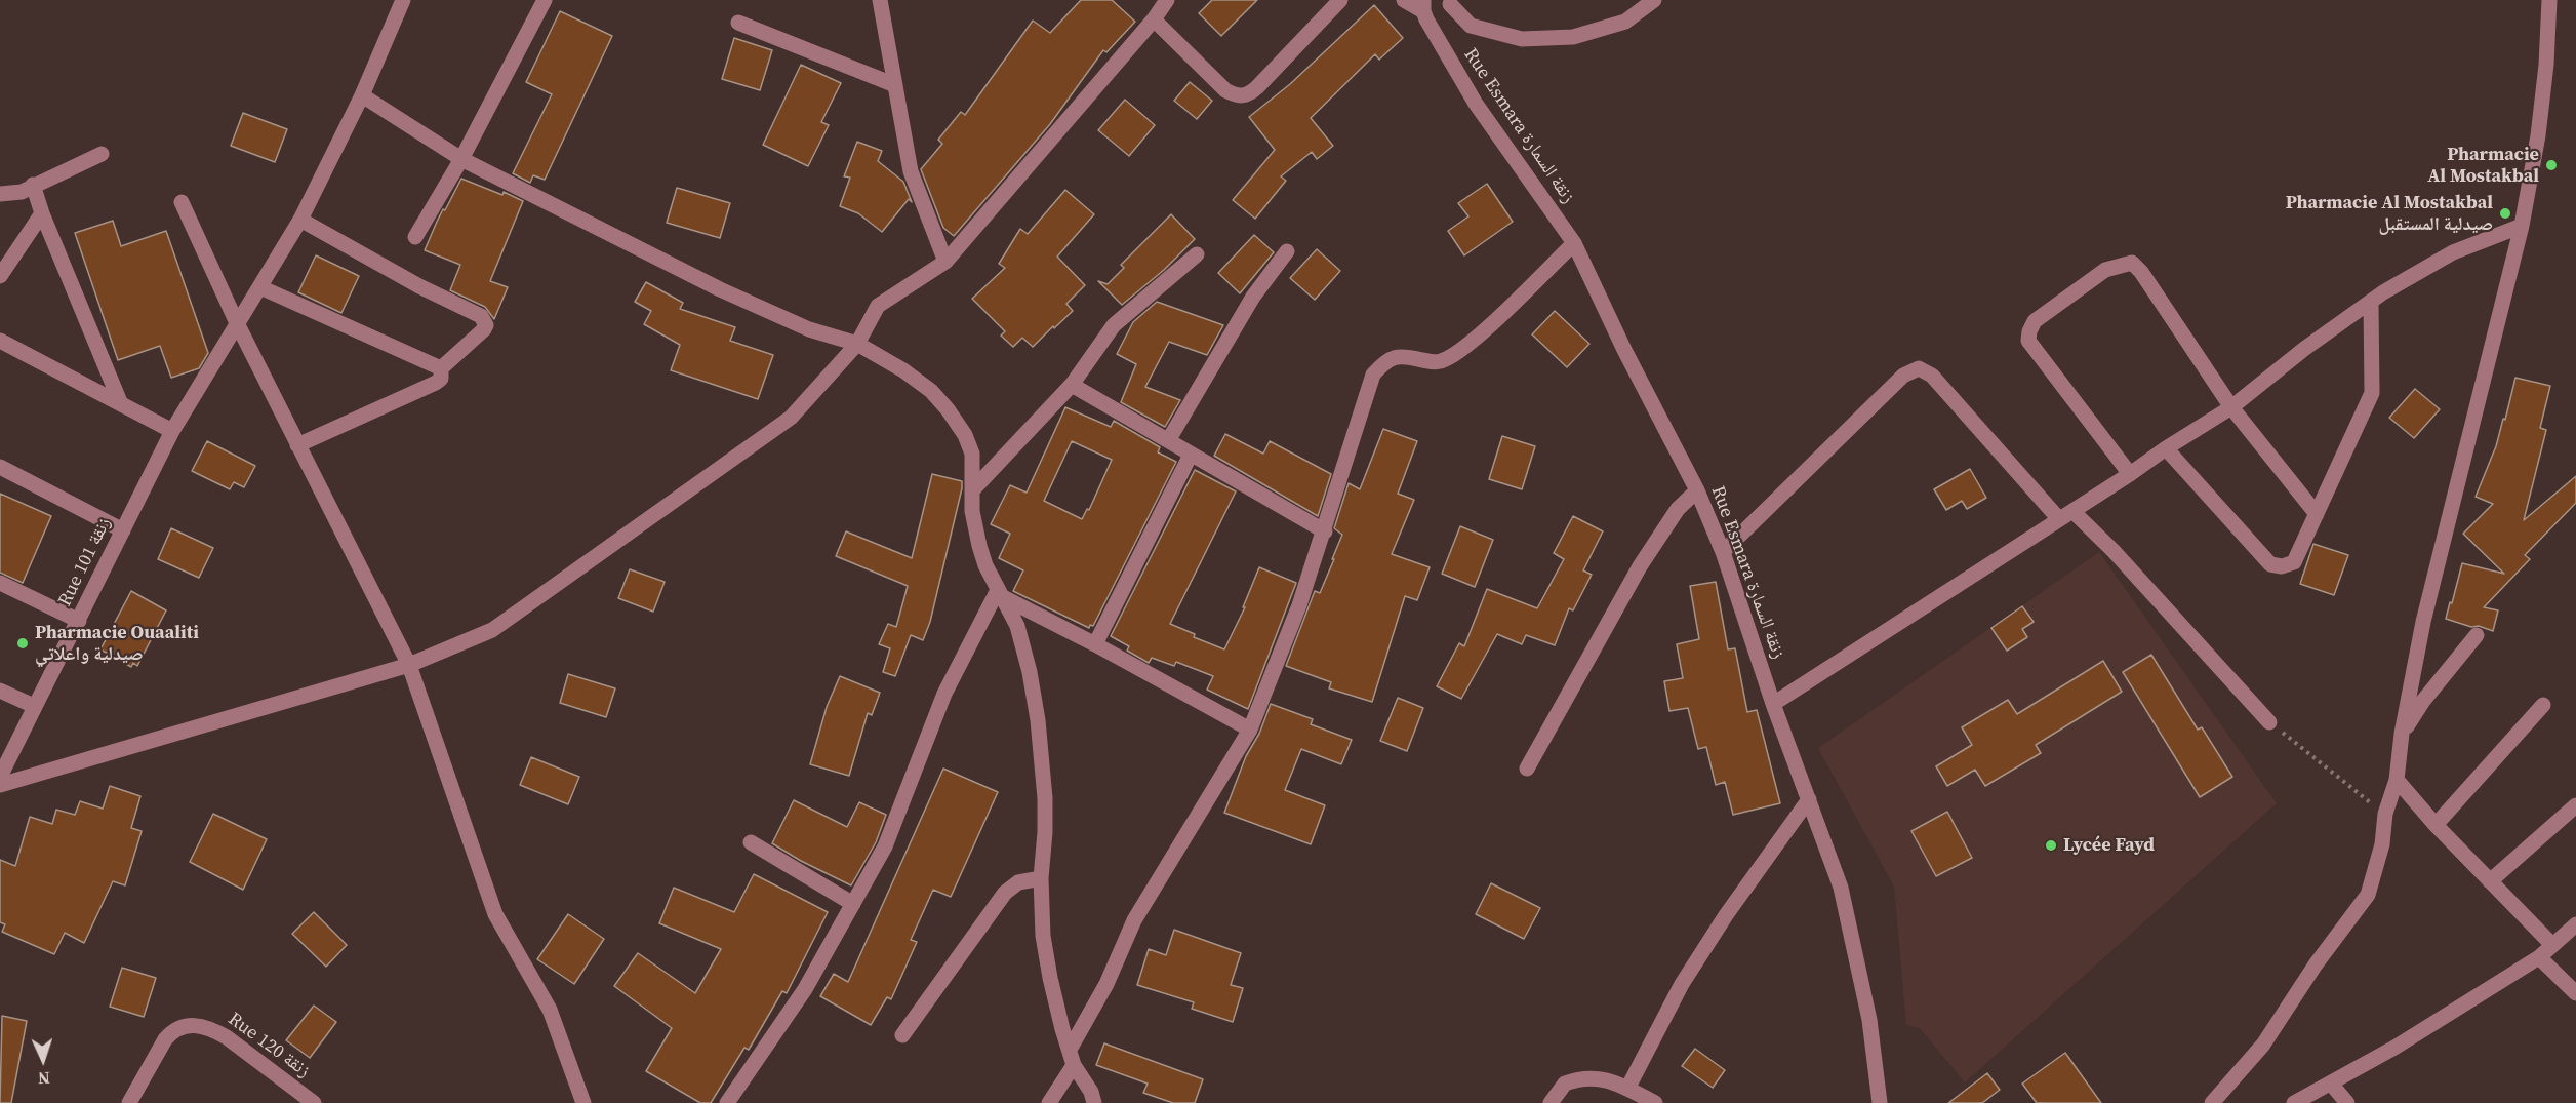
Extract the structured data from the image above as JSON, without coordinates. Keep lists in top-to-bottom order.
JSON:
{
  "streets": {
    "street": ["Rue Esmara زنقة السمارة", "Rue 101 زنقة", "Rue 120 زنقة"]
  },
  "places": [
    "Pharmacie Al Mostakbal",
    "Pharmacie Al Mostakbal صيدلية المستقبل",
    "Pharmacie Ouaaliti صيدلية واعلاتي",
    "Lycée Fayd"
  ],
  "north": "bottom"
}
